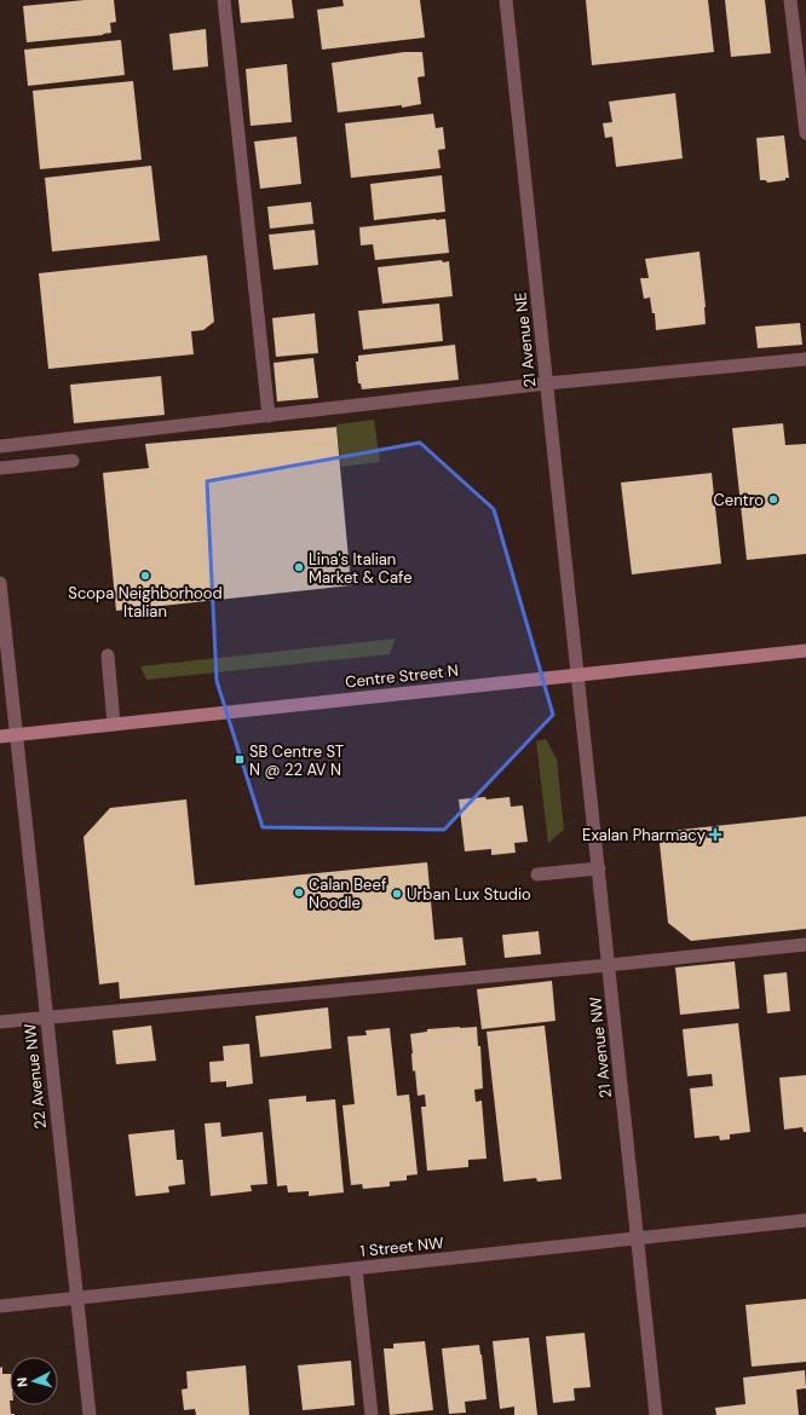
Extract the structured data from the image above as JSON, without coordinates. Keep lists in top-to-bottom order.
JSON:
{
  "streets": {
    "main road": ["Centre Street N"],
    "street": [
      "21 Avenue NE",
      "21 Avenue NW",
      "22 Avenue NW",
      "1 Street NW"
    ]
  },
  "crossings": [
    ["21 Avenue NE", "Centre Street N"],
    ["21 Avenue NE", "21 Avenue NW"],
    ["Centre Street N", "21 Avenue NW"],
    ["Centre Street N", "22 Avenue NW"],
    ["21 Avenue NW", "1 Street NW"],
    ["22 Avenue NW", "1 Street NW"]
  ],
  "places": {
    "other": [
      "Centro",
      "Lina's Italian Market & Cafe",
      "Scopa Neighborhood Italian",
      "Calan Beef Noodle",
      "Urban Lux Studio"
    ],
    "transit": ["SB Centre ST N @ 22 AV N"],
    "health": ["Exalan Pharmacy"]
  },
  "north": "left"
}
